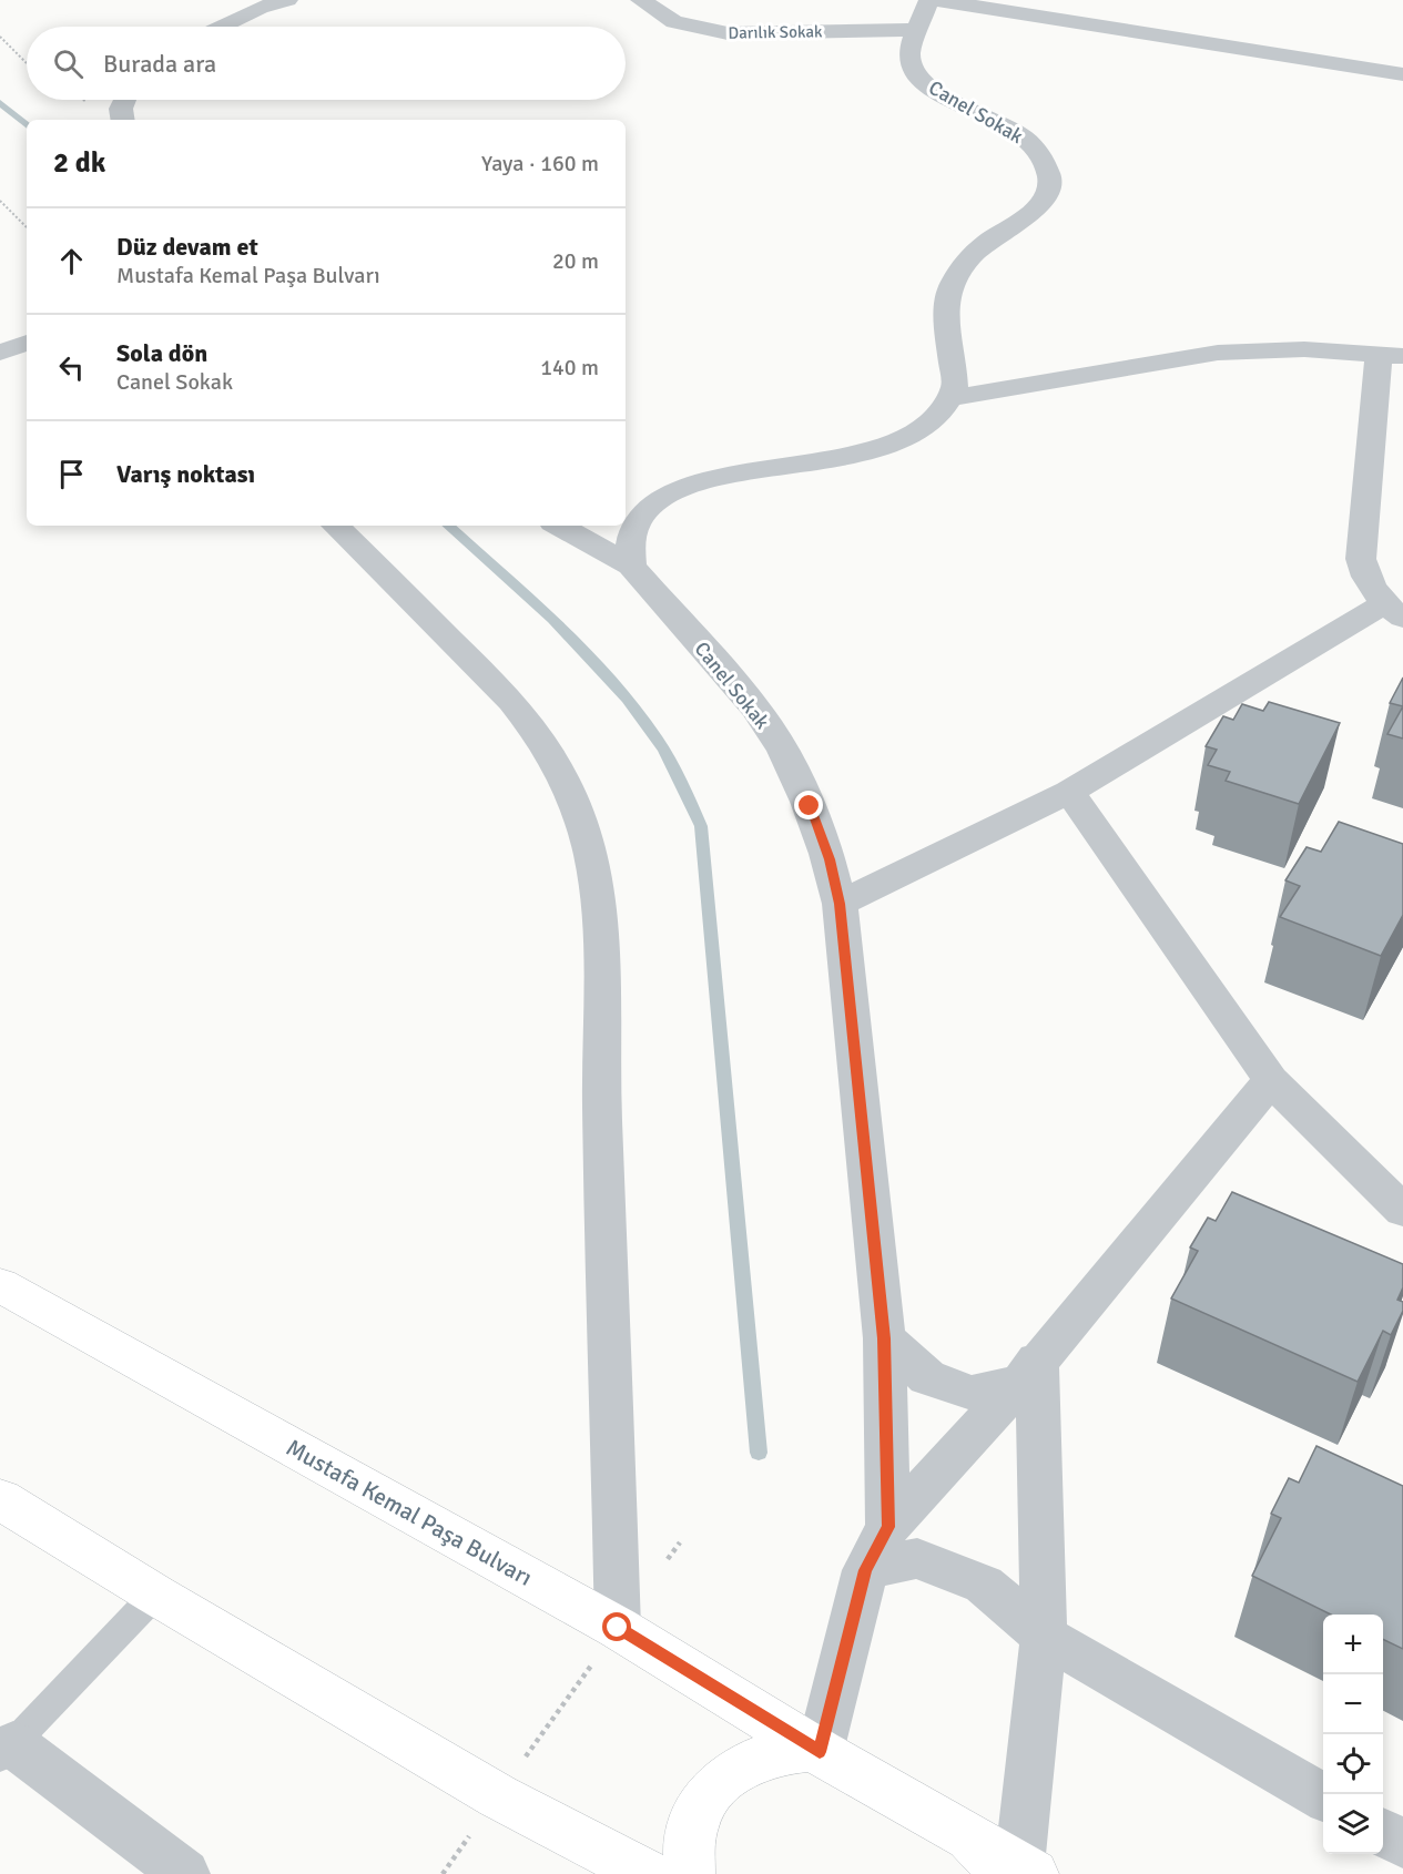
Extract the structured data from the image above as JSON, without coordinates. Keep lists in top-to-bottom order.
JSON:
{
  "streets": {
    "main road": ["Mustafa Kemal Paşa Bulvarı"],
    "street": ["Darılık Sokak", "Canel Sokak"]
  },
  "crossings": [
    ["Darılık Sokak", "Canel Sokak"],
    ["Canel Sokak", "Mustafa Kemal Paşa Bulvarı"]
  ],
  "page": {
    "search": "Burada ara",
    "heading": ["2 dk", "Yaya · 160 m"],
    "list": [
      ["Düz devam et", "Mustafa Kemal Paşa Bulvarı", "20 m"],
      ["Sola dön", "Canel Sokak", "140 m"],
      "Varış noktası"
    ],
    "map_buttons": ["+", "−"]
  }
}
